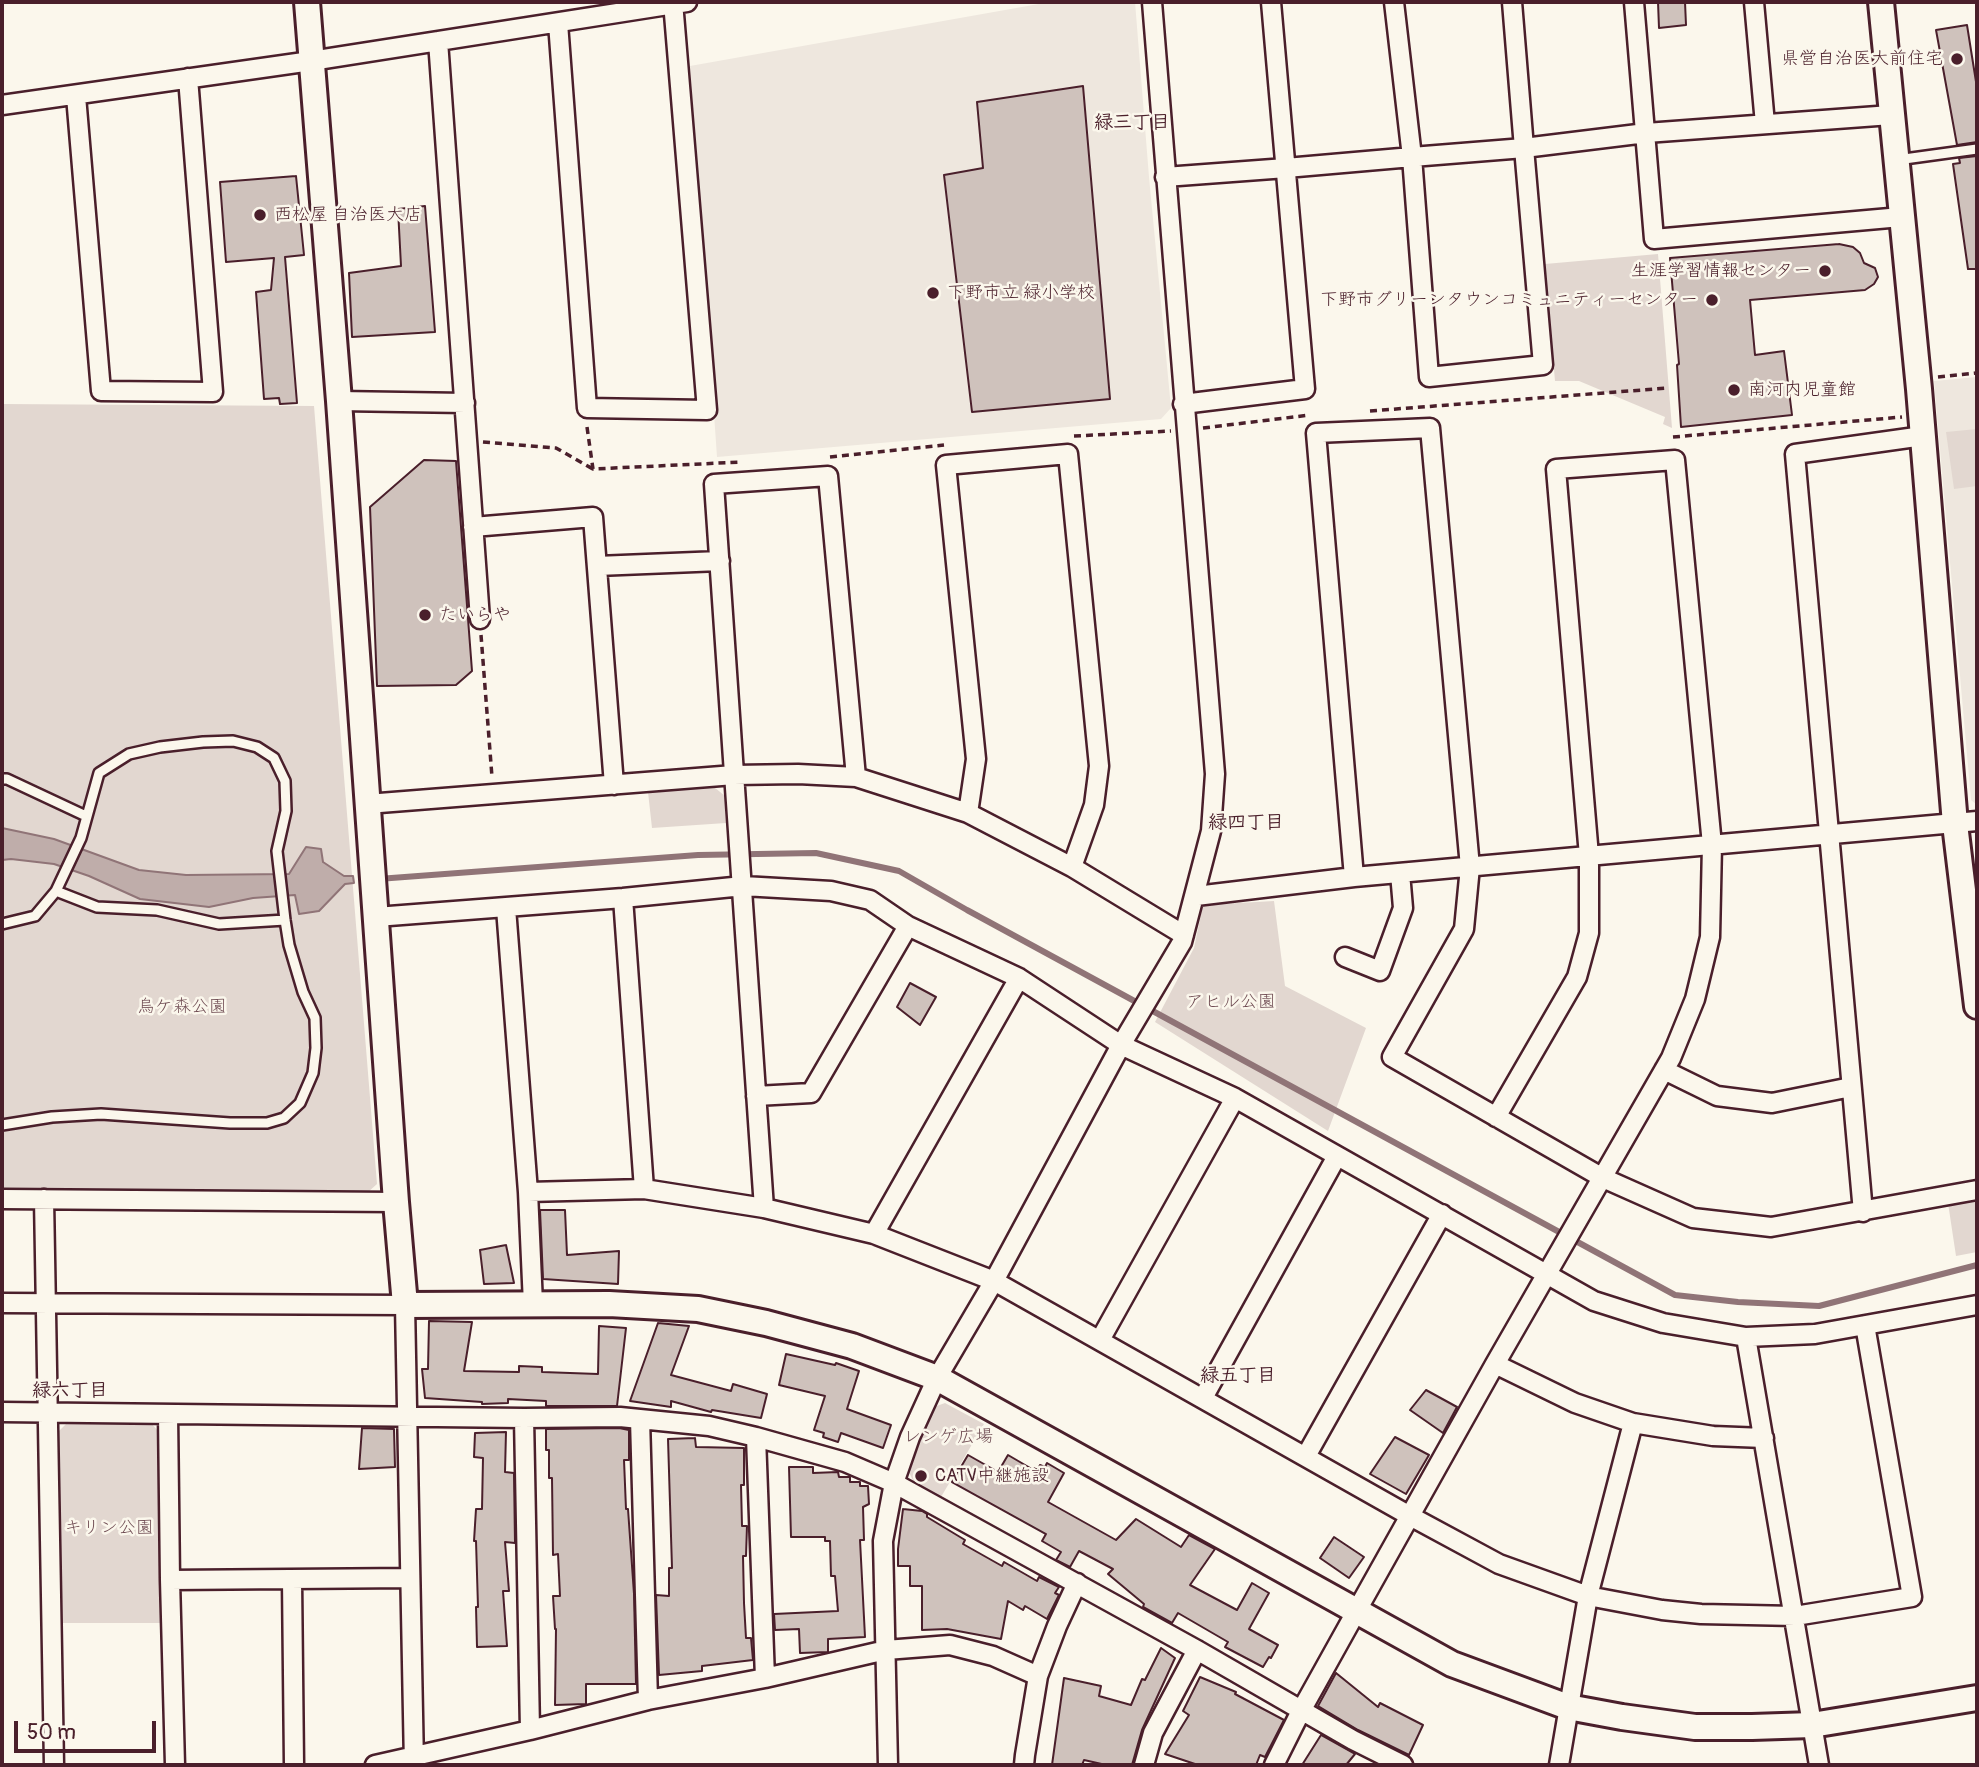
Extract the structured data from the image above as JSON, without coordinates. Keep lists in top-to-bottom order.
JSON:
{
  "districts": [
    "緑三丁目",
    "緑四丁目",
    "緑五丁目",
    "緑六丁目"
  ],
  "parks": [
    "アヒル公園",
    "烏ケ森公園",
    "レンゲ広場",
    "キリン公園"
  ],
  "places": [
    "県営自治医大前住宅",
    "西松屋 自治医大店",
    "生涯学習情報センター",
    "下野市立 緑小学校",
    "下野市グリーンタウンコミュニティーセンター",
    "南河内児童館",
    "たいらや",
    "CATV中継施設"
  ],
  "scale_bar": "50 m"
}
